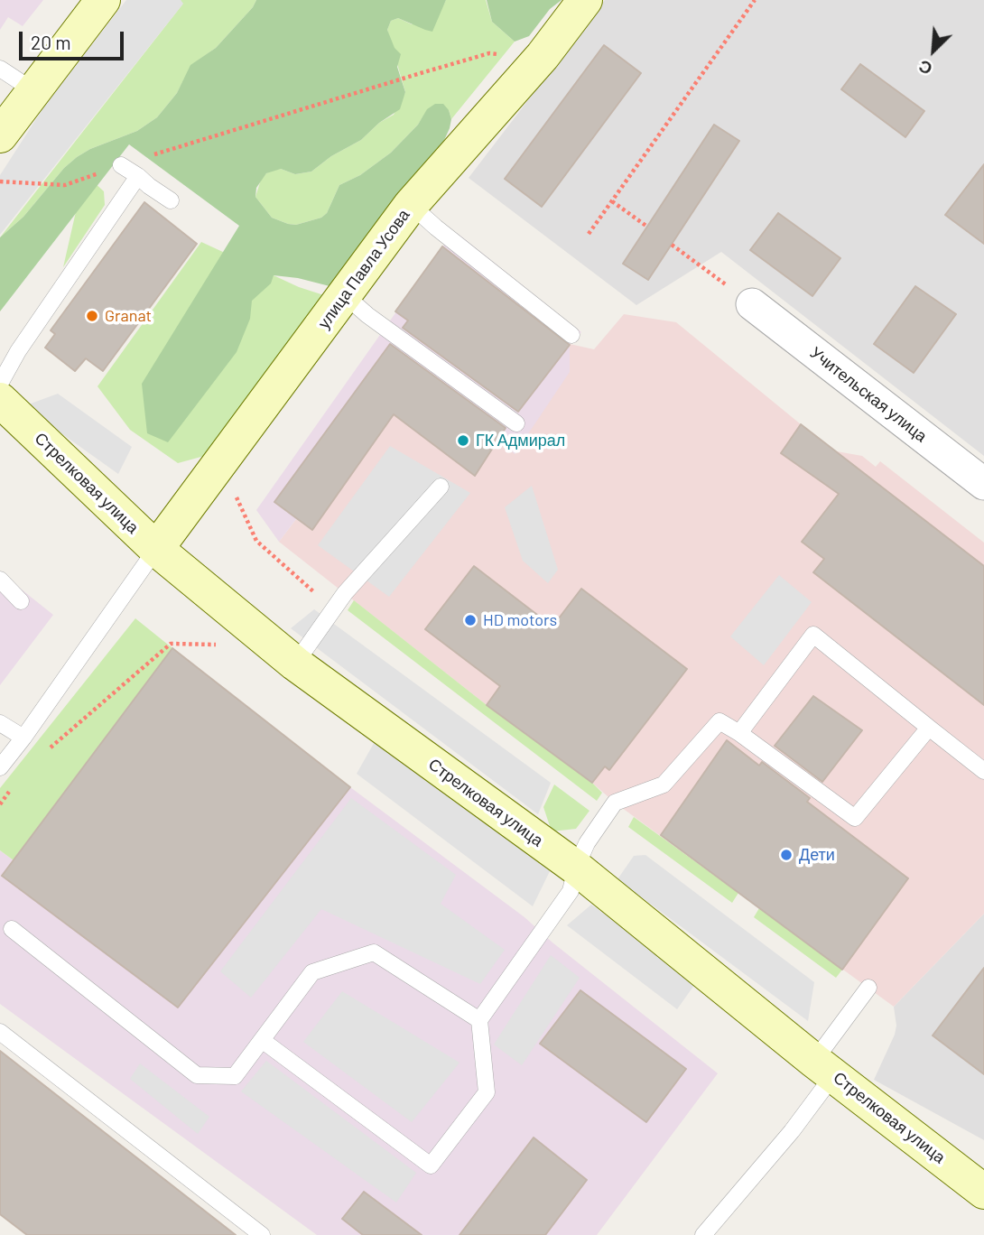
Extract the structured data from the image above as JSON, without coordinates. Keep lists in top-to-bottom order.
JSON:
{
  "streets": {
    "street": ["улица Павла Усова", "Учительская улица", "Стрелковая улица"]
  },
  "crossings": [
    ["улица Павла Усова", "Стрелковая улица"]
  ],
  "places": [
    "Granat",
    "ГК Адмирал",
    "HD motors",
    "Дети"
  ],
  "scale_bar": "20 m",
  "north": "bottom left"
}
